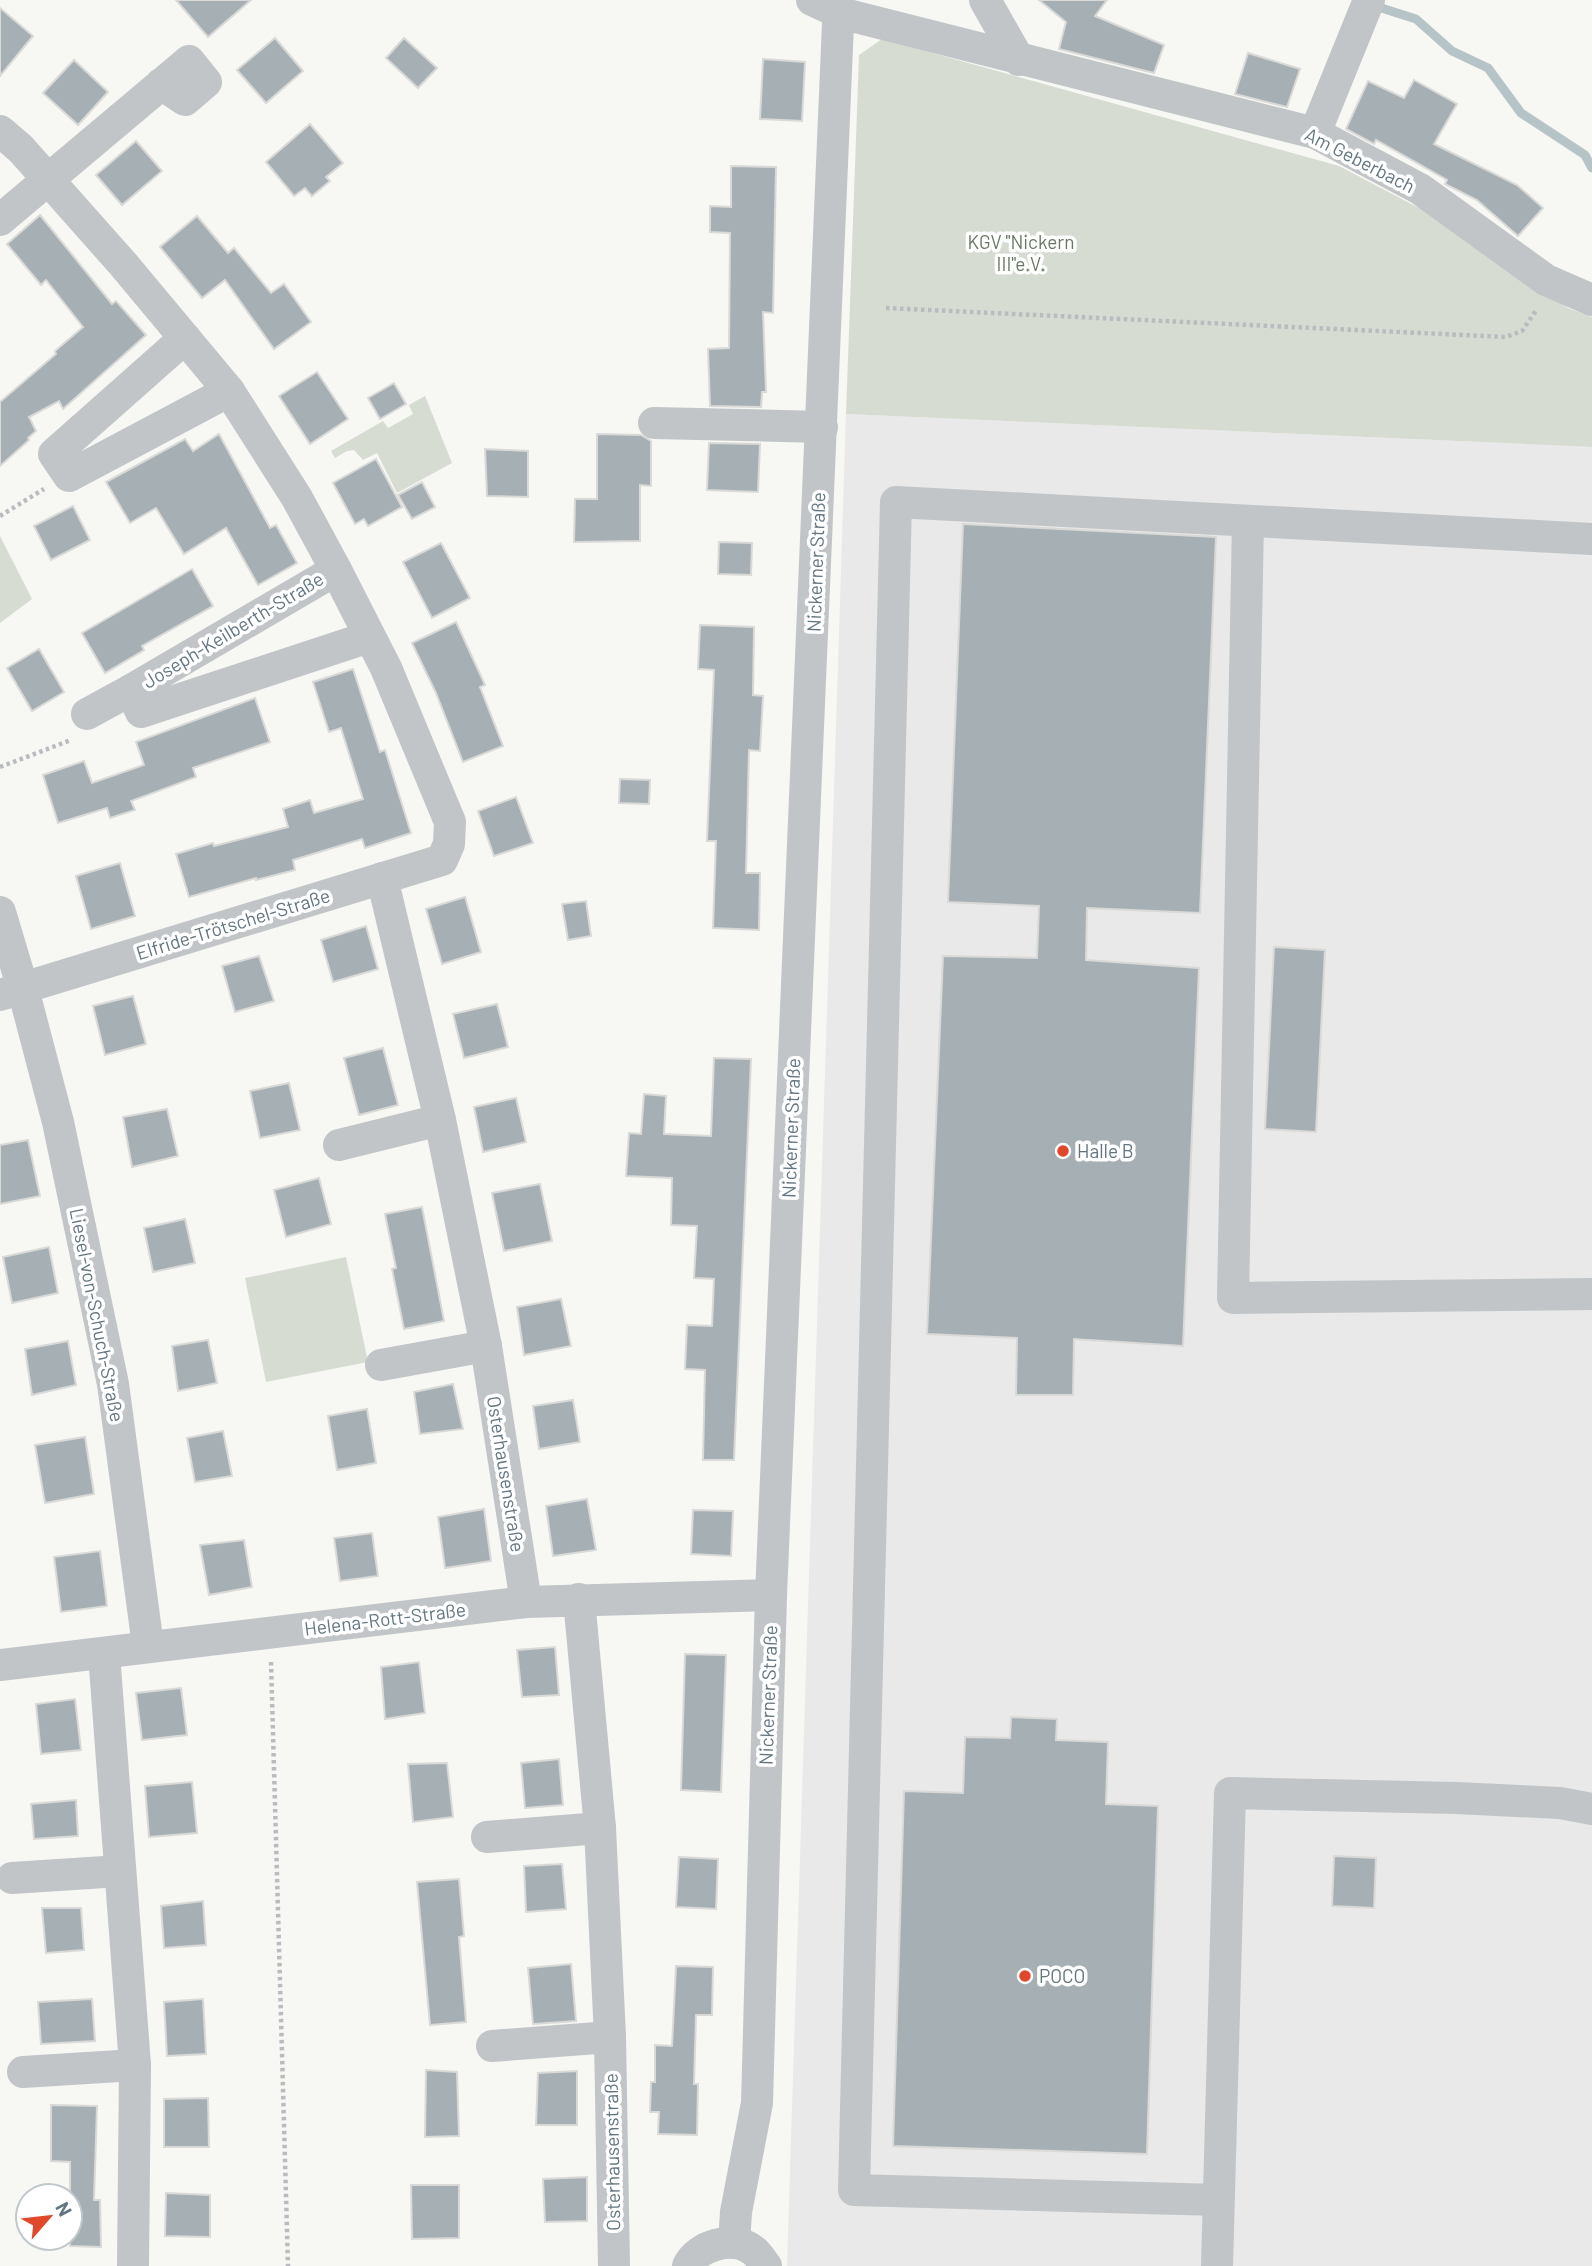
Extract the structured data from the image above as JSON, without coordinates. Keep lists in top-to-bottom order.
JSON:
{
  "streets": {
    "street": [
      "Am Geberbach",
      "Nickerner Straße",
      "Joseph-Keilberth-Straße",
      "Elfride-Trötschel-Straße",
      "Liesel-von-Schuch-Straße",
      "Osterhausenstraße",
      "Helena-Rott-Straße"
    ]
  },
  "crossings": [
    ["Am Geberbach", "Nickerner Straße"],
    ["Nickerner Straße", "Helena-Rott-Straße"],
    ["Joseph-Keilberth-Straße", "Elfride-Trötschel-Straße"],
    ["Elfride-Trötschel-Straße", "Liesel-von-Schuch-Straße"],
    ["Elfride-Trötschel-Straße", "Osterhausenstraße"],
    ["Liesel-von-Schuch-Straße", "Helena-Rott-Straße"],
    ["Osterhausenstraße", "Helena-Rott-Straße"]
  ],
  "parks": ["KGV \"Nickern III\"e.V."],
  "places": ["Halle B", "POCO"],
  "north": "top right"
}
